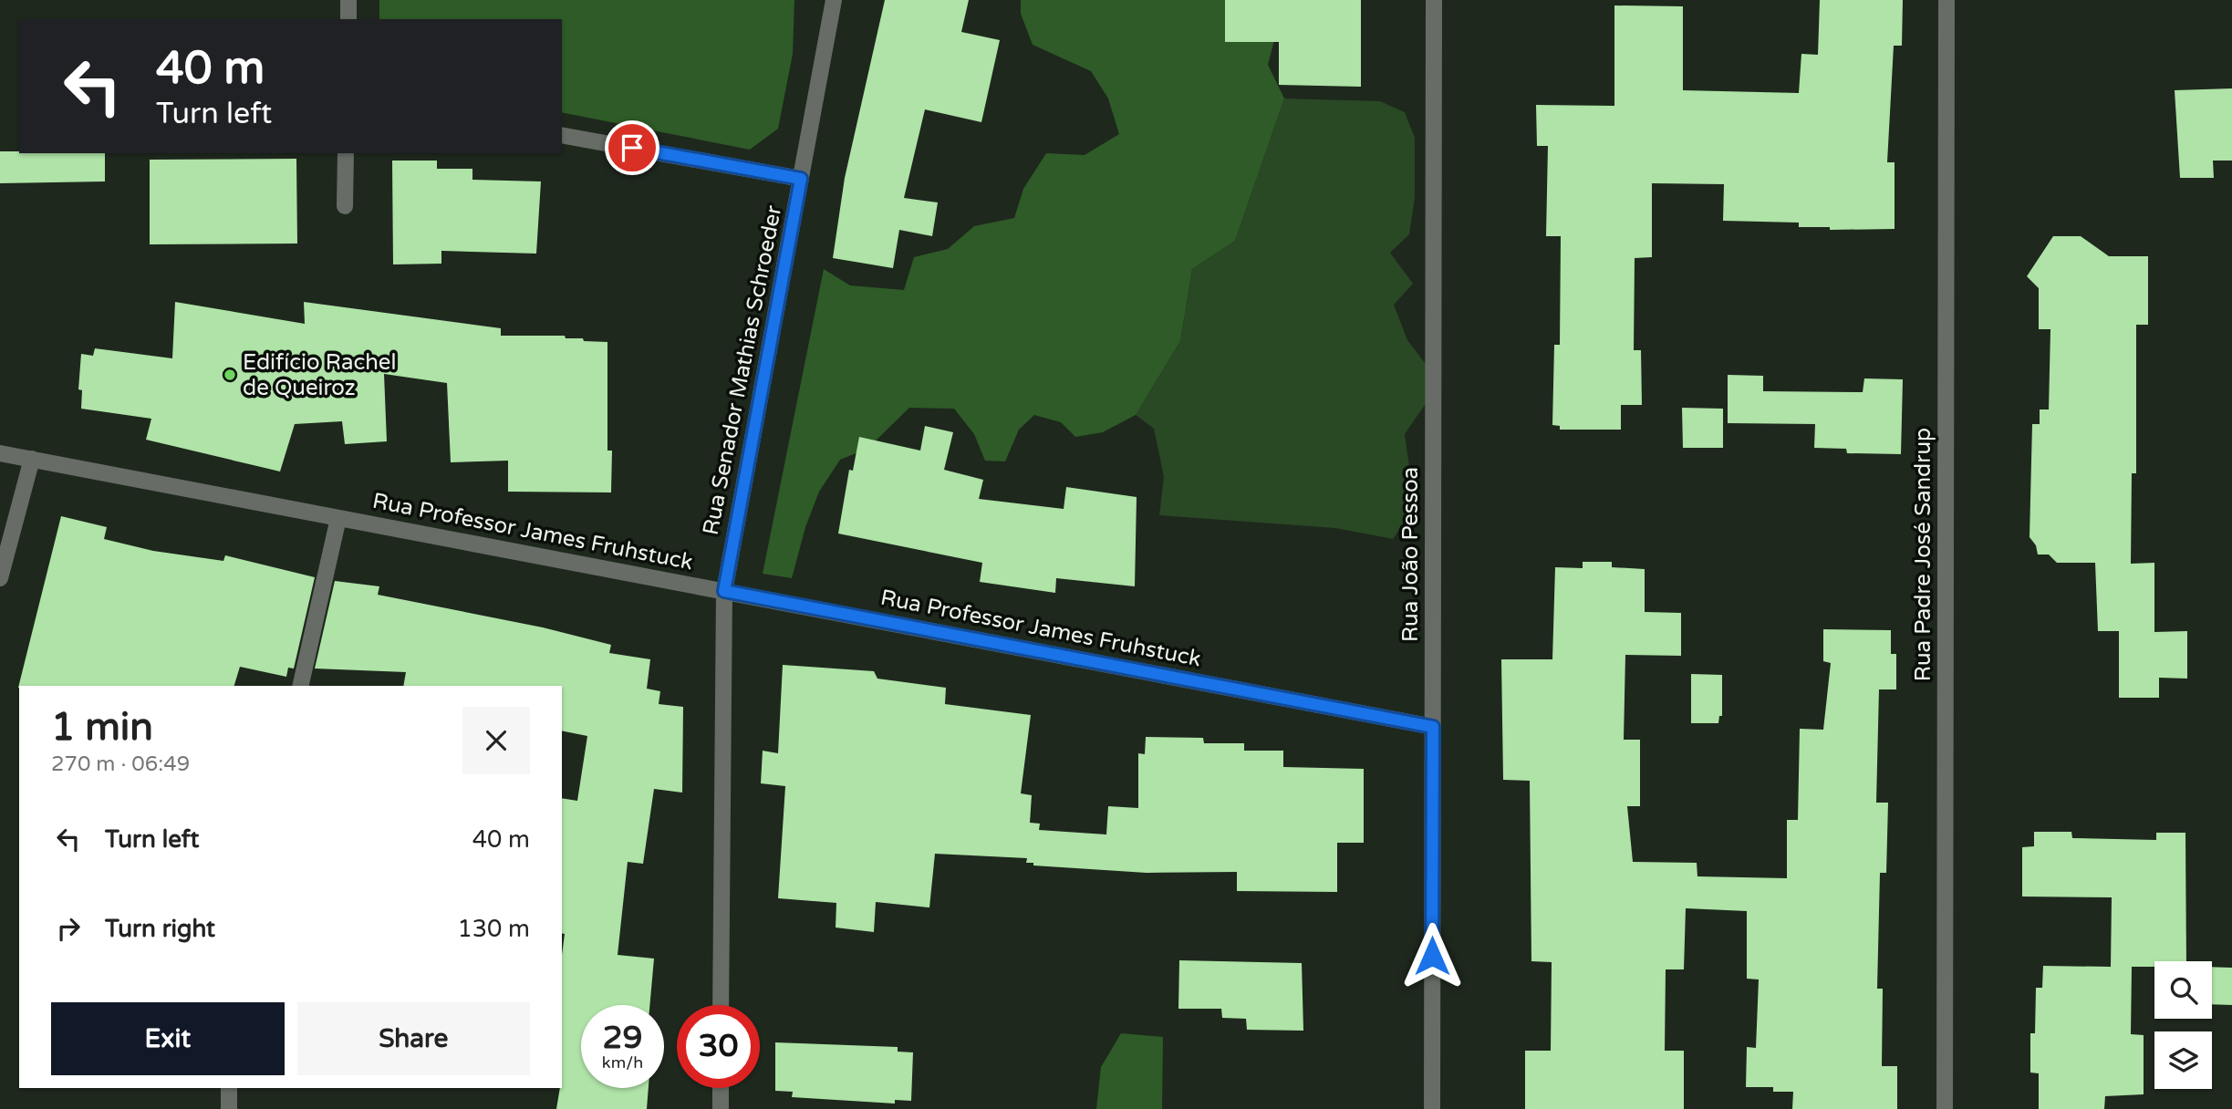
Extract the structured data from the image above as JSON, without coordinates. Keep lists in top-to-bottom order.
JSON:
{
  "streets": {
    "street": [
      "Rua Senador Mathias Schroeder",
      "Rua Professor James Fruhstuck",
      "Rua João Pessoa",
      "Rua Padre José Sandrup"
    ]
  },
  "crossings": [
    ["Rua Senador Mathias Schroeder", "Rua Professor James Fruhstuck"],
    ["Rua Professor James Fruhstuck", "Rua João Pessoa"]
  ],
  "places": ["Edifício Rachel de Queiroz"],
  "page": {
    "turn": ["40 m", "Turn left"],
    "heading": ["1 min", "270 m · 06:49"],
    "list": [
      {
        "name": "Turn left",
        "value": "40 m"
      },
      {
        "name": "Turn right",
        "value": "130 m"
      }
    ],
    "buttons": ["Exit", "Share"],
    "speed": "29 km/h",
    "limit": "30"
  }
}
